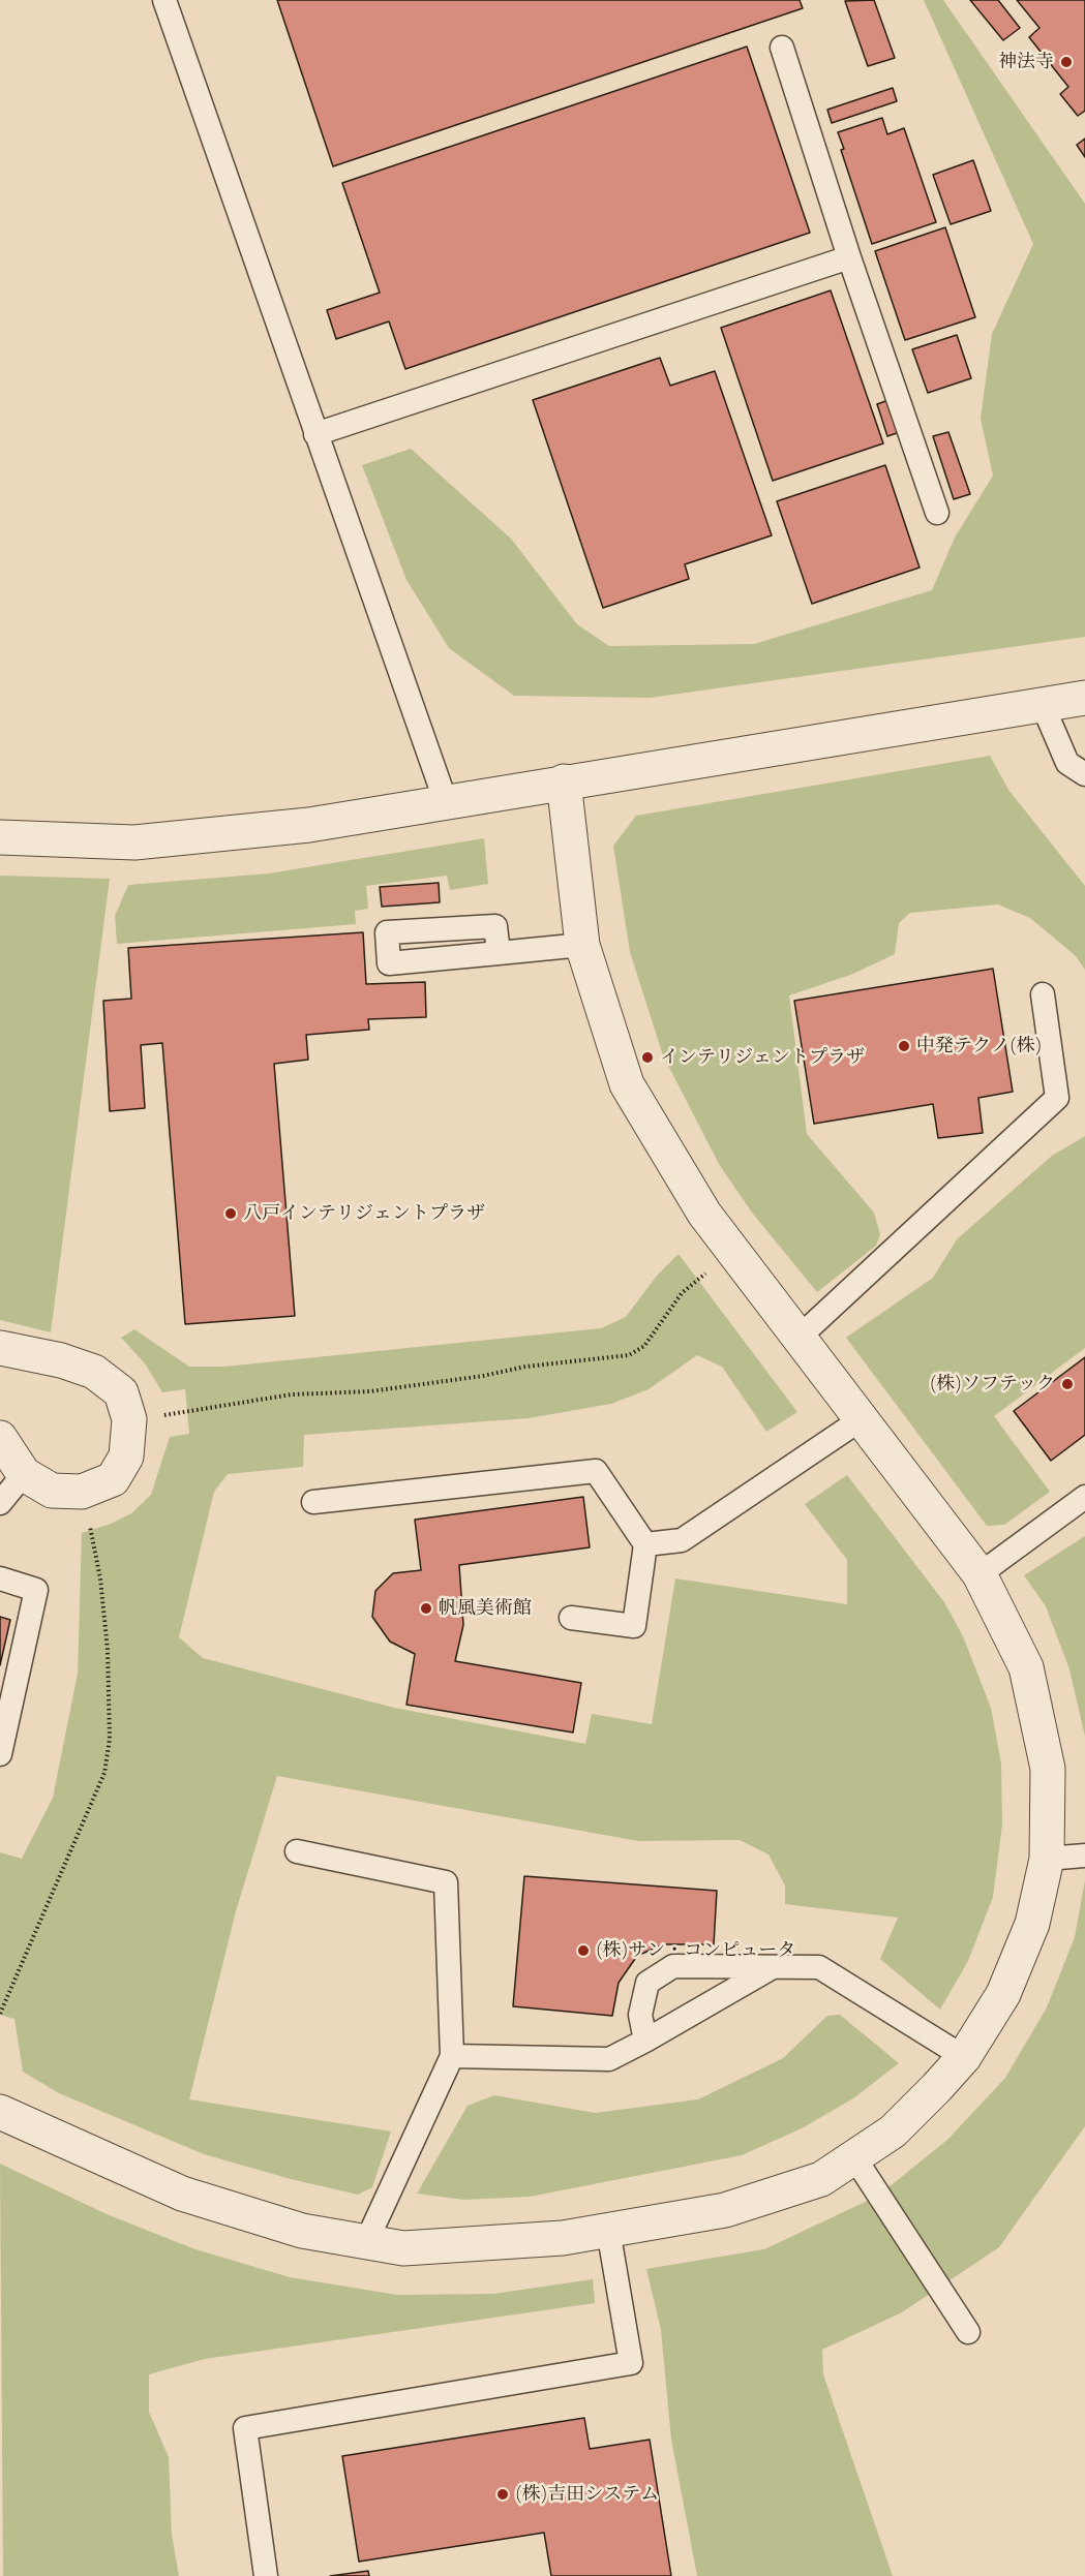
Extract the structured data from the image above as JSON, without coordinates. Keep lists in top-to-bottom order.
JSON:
{
  "places": [
    "神法寺",
    "中発テクノ(株)",
    "インテリジェントプラザ",
    "八戸インテリジェントプラザ",
    "(株)ソフテック",
    "帆風美術館",
    "(株)サン・コンピュータ",
    "(株)吉田システム"
  ]
}
